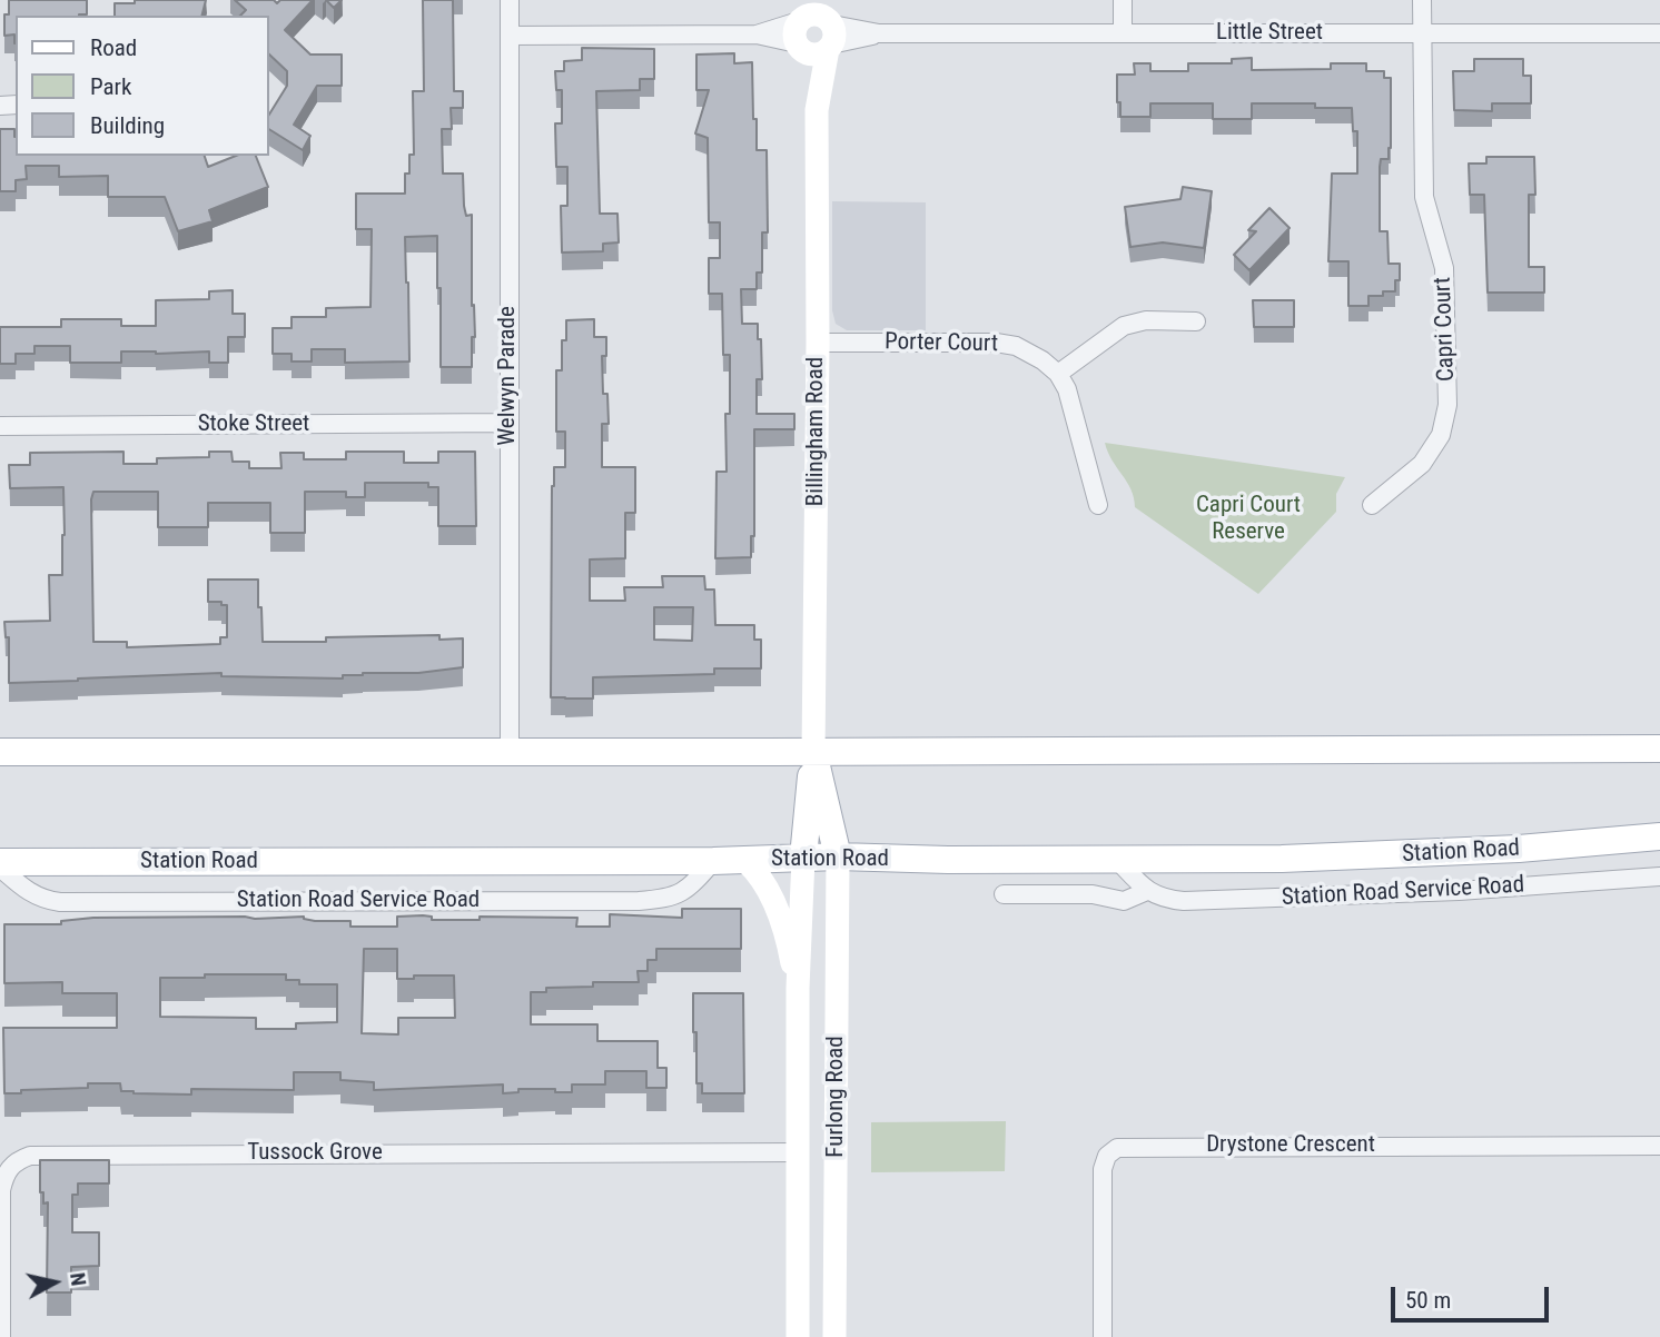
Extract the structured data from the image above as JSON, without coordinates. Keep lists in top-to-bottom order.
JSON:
{
  "streets": {
    "main road": ["Billingham Road", "Station Road", "Furlong Road"],
    "street": [
      "Little Street",
      "Capri Court",
      "Porter Court",
      "Welwyn Parade",
      "Stoke Street",
      "Station Road Service Road",
      "Drystone Crescent",
      "Tussock Grove"
    ]
  },
  "crossings": [
    ["Little Street", "Capri Court"],
    ["Little Street", "Welwyn Parade"],
    ["Little Street", "Billingham Road"],
    ["Porter Court", "Billingham Road"],
    ["Welwyn Parade", "Stoke Street"],
    ["Station Road", "Station Road Service Road"],
    ["Station Road", "Furlong Road"],
    ["Furlong Road", "Tussock Grove"]
  ],
  "parks": ["Capri Court Reserve"],
  "legend": ["Road", "Park", "Building"],
  "scale_bar": "50 m",
  "north": "right"
}
